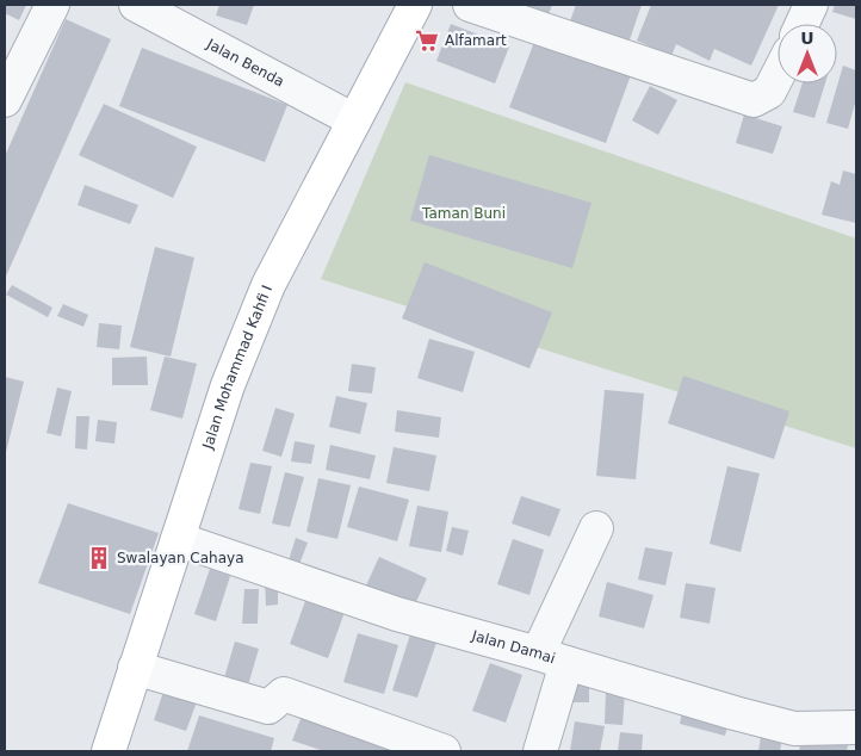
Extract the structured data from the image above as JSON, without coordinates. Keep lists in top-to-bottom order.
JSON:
{
  "streets": {
    "main road": ["Jalan Mohammad Kahfi I"],
    "street": ["Jalan Benda", "Jalan Damai"]
  },
  "crossings": [
    ["Jalan Benda", "Jalan Mohammad Kahfi I"],
    ["Jalan Mohammad Kahfi I", "Jalan Damai"]
  ],
  "parks": ["Taman Buni"],
  "places": {
    "supermarket": ["Alfamart"],
    "building": ["Swalayan Cahaya"]
  },
  "north": "top"
}
